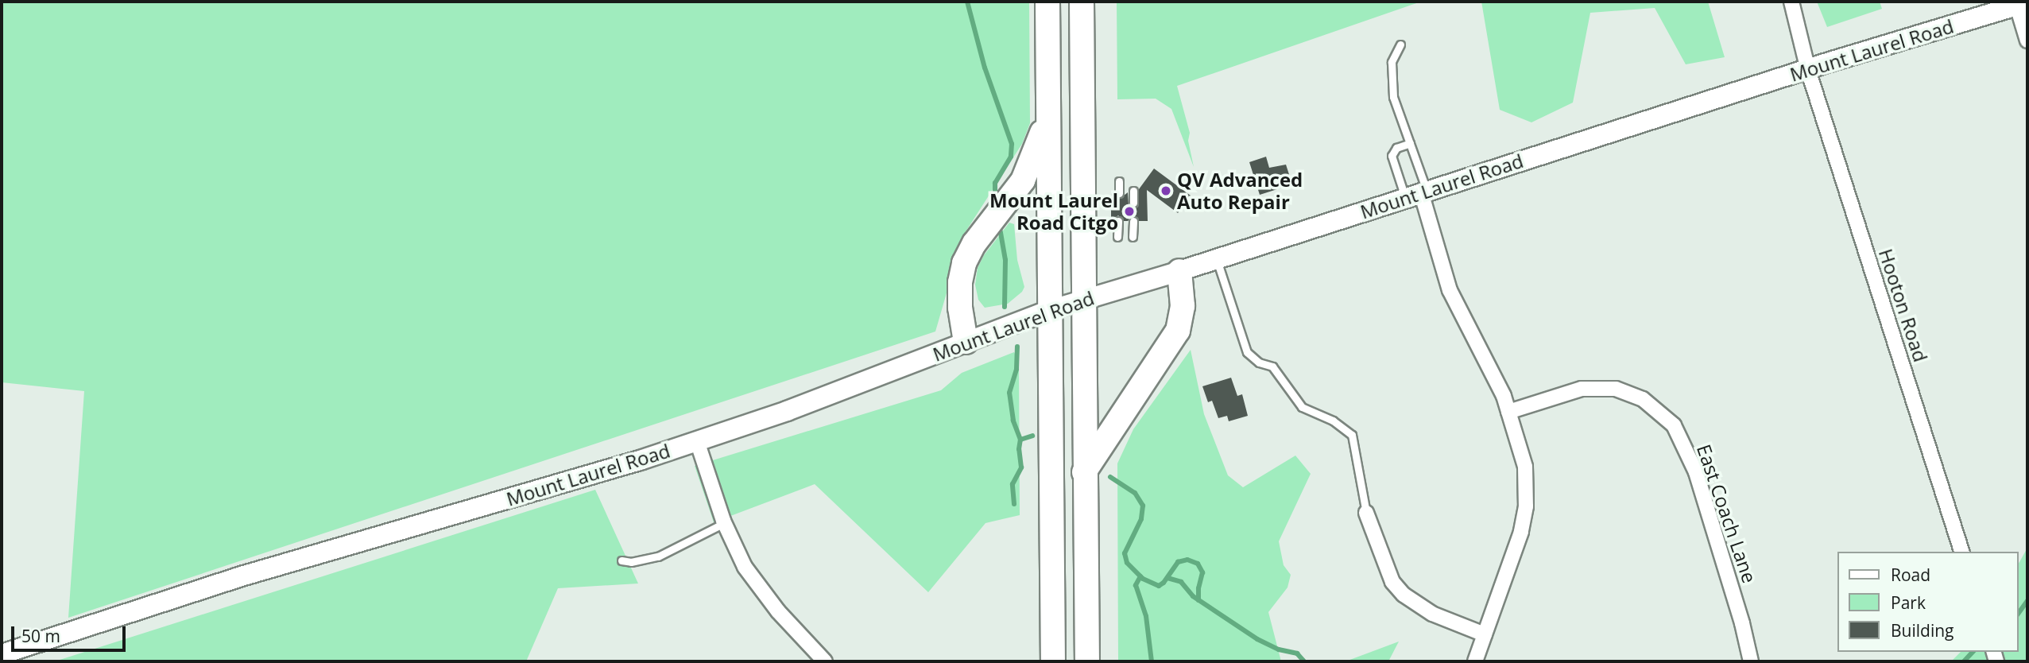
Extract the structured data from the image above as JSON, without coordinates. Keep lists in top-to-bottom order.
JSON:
{
  "streets": {
    "main road": ["Mount Laurel Road"],
    "street": ["Hooton Road", "East Coach Lane"]
  },
  "crossings": [
    ["Mount Laurel Road", "Hooton Road"]
  ],
  "places": ["QV Advanced Auto Repair", "Mount Laurel Road Citgo"],
  "legend": ["Road", "Park", "Building"],
  "scale_bar": "50 m"
}
